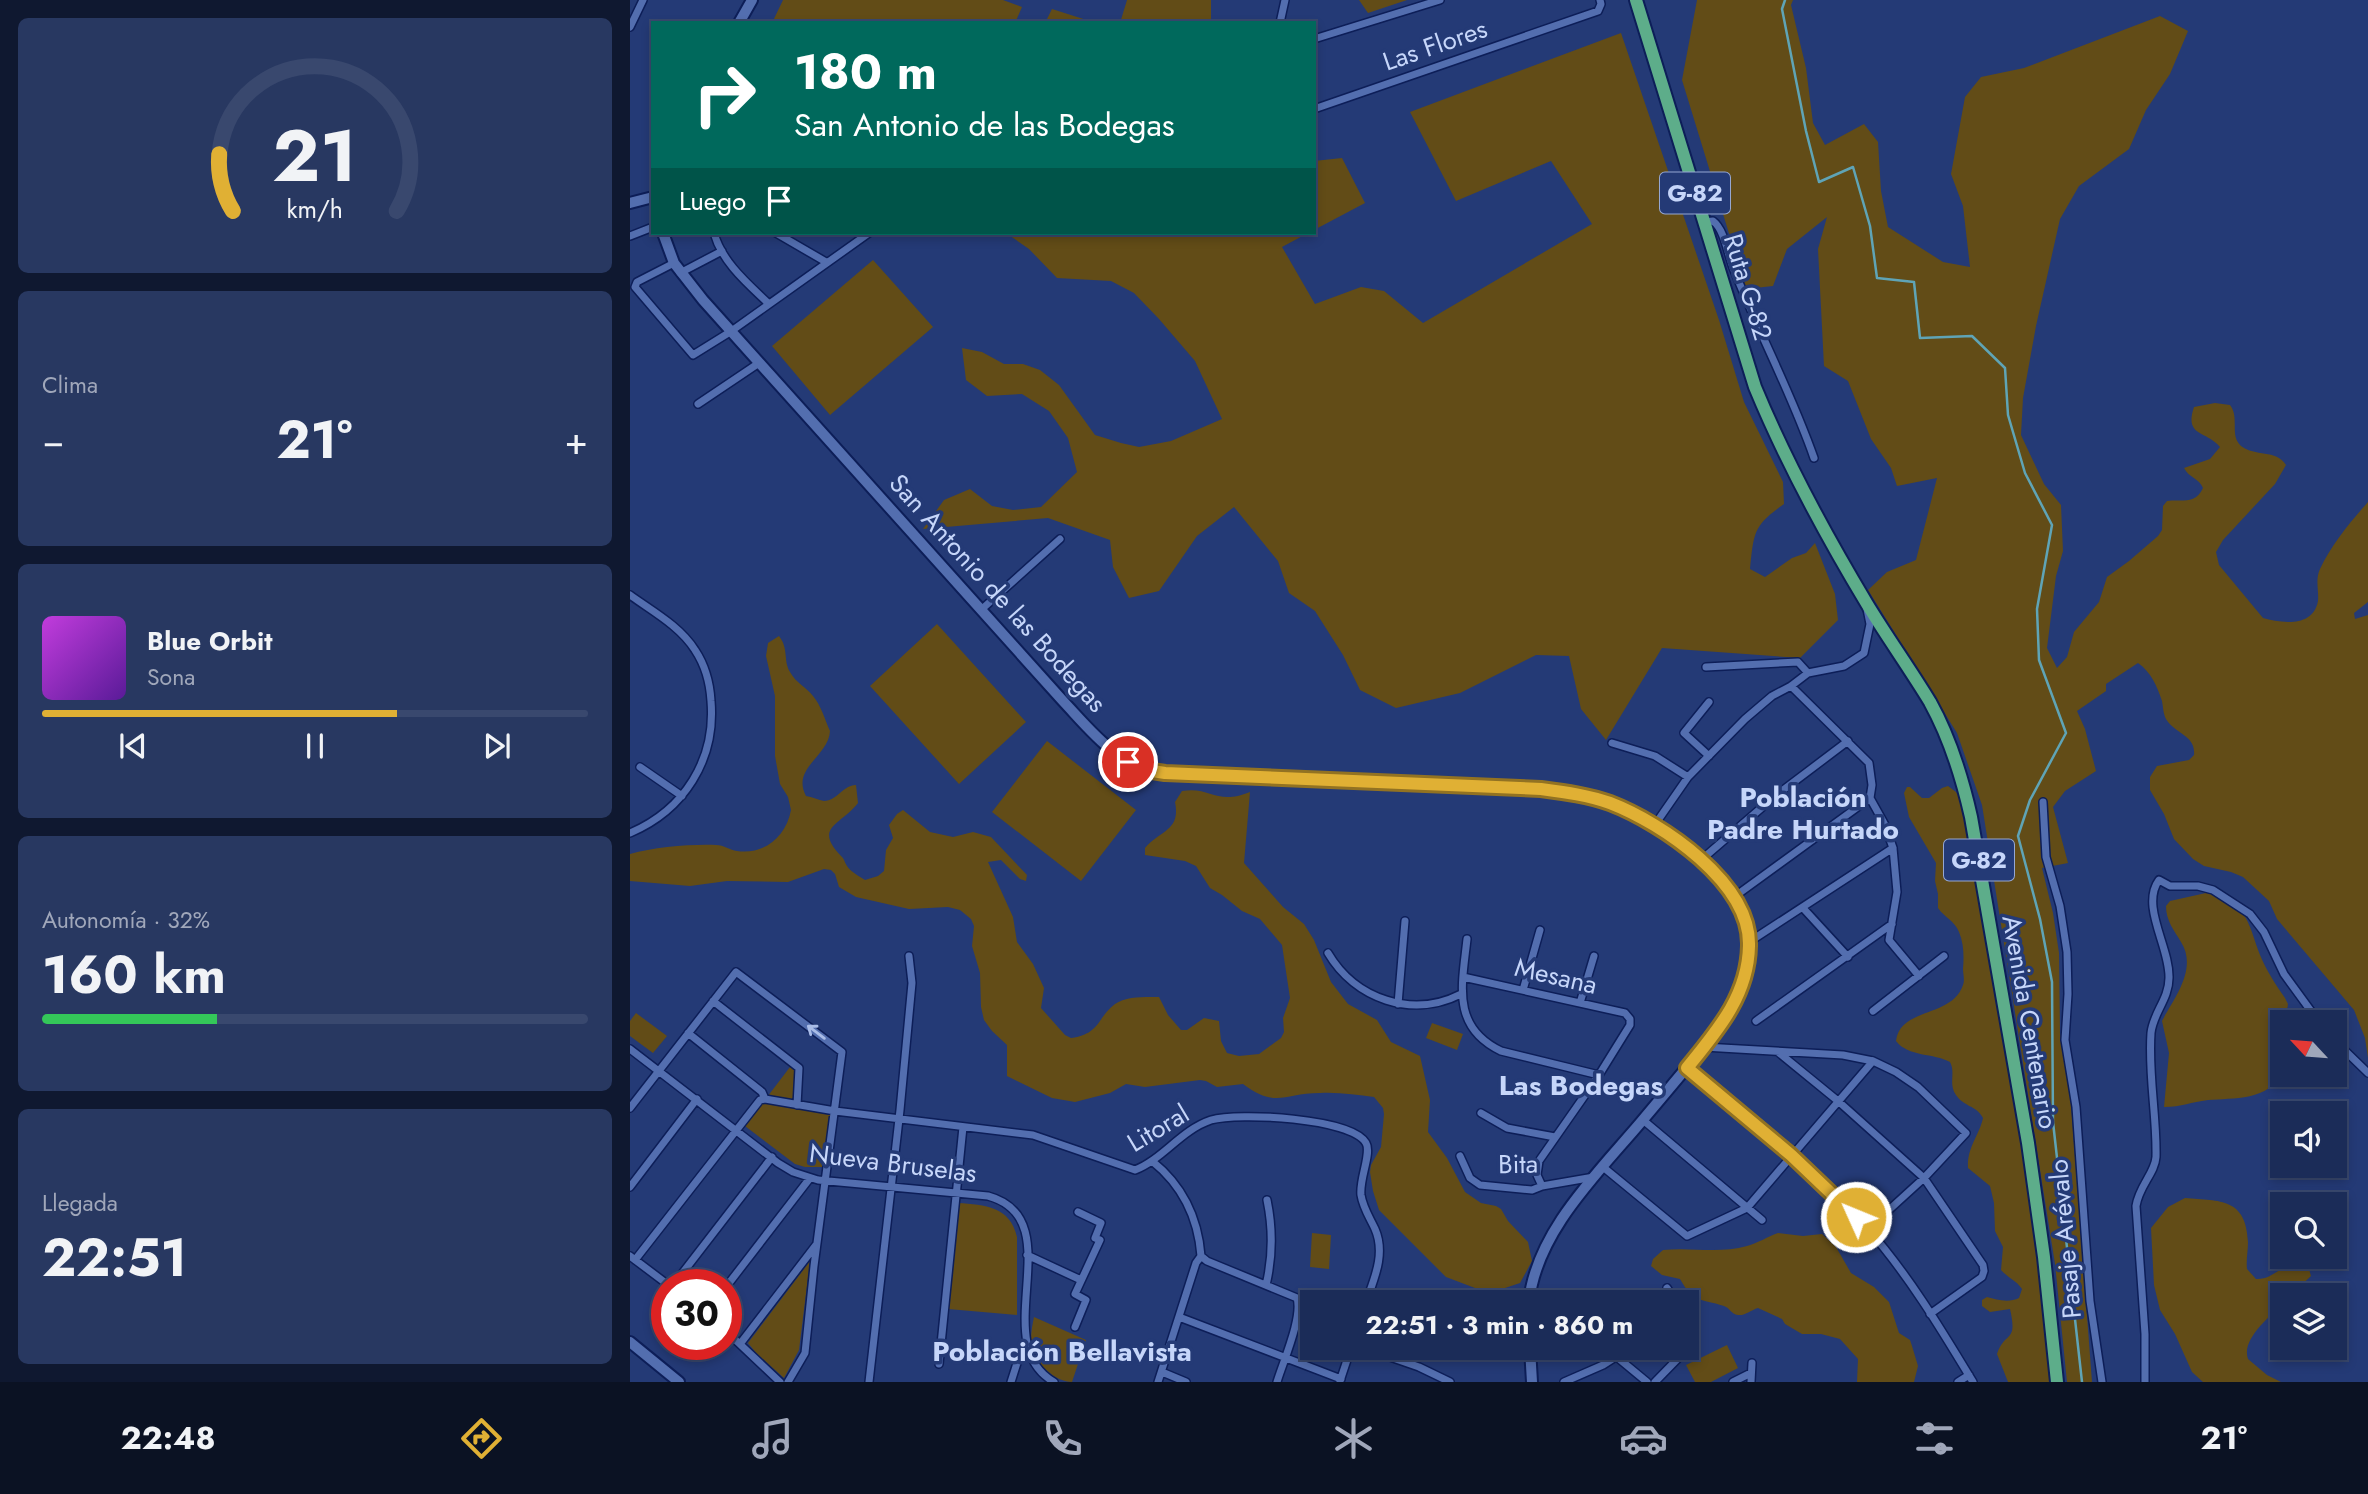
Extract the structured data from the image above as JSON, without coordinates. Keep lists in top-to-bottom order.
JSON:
{
  "streets": {
    "main road": ["G-82", "Ruta G-82", "Avenida Centenario"],
    "street": [
      "Las Flores",
      "San Antonio de las Bodegas",
      "Mesana",
      "Litoral",
      "Nueva Bruselas",
      "Bita",
      "Pasaje Arévalo"
    ]
  },
  "crossings": [
    ["Ruta G-82", "Avenida Centenario"],
    ["San Antonio de las Bodegas", "Bita"]
  ],
  "districts": ["Población Padre Hurtado", "Las Bodegas", "Población Bellavista"],
  "north": "top left",
  "page": {
    "turn": ["180 m", "San Antonio de las Bodegas"],
    "then": "Luego",
    "tile": [
      "Clima",
      ["Autonomía · 32%", "160 km"],
      ["Llegada", "22:51"]
    ],
    "heat": ["−", "21°", "+"],
    "song": ["Blue Orbit", "Sona"],
    "limit": "30",
    "trip": "22:51 · 3 min · 860 m",
    "tabs": ["22:48", "21°"],
    "gauge": ["21", "km/h"]
  }
}
